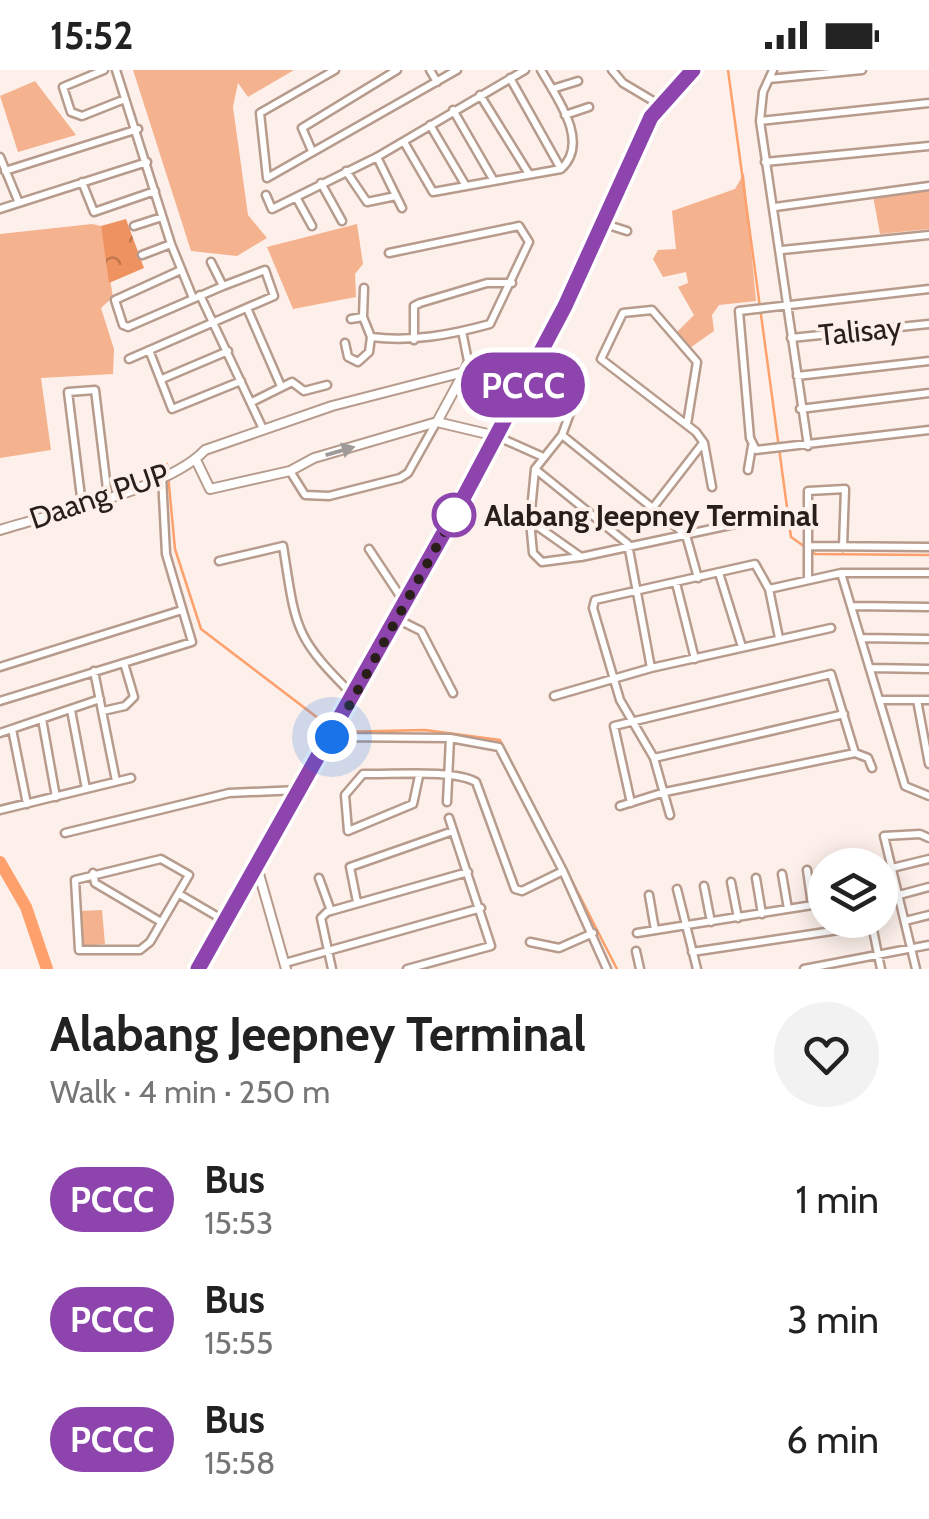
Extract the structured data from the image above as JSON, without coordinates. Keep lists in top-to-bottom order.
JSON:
{
  "streets": {
    "street": ["Talisay", "Daang PUP"]
  },
  "places": ["Alabang Jeepney Terminal"],
  "lines": ["bus line PCCC"],
  "page": {
    "status": "15:52",
    "on_map": "PCCC",
    "heading": ["Alabang Jeepney Terminal", "Walk · 4 min · 250 m"],
    "list": [
      {
        "mark": "PCCC",
        "name": "Bus",
        "note": "15:53",
        "value": "1 min"
      },
      {
        "mark": "PCCC",
        "name": "Bus",
        "note": "15:55",
        "value": "3 min"
      },
      {
        "mark": "PCCC",
        "name": "Bus",
        "note": "15:58",
        "value": "6 min"
      }
    ]
  }
}
